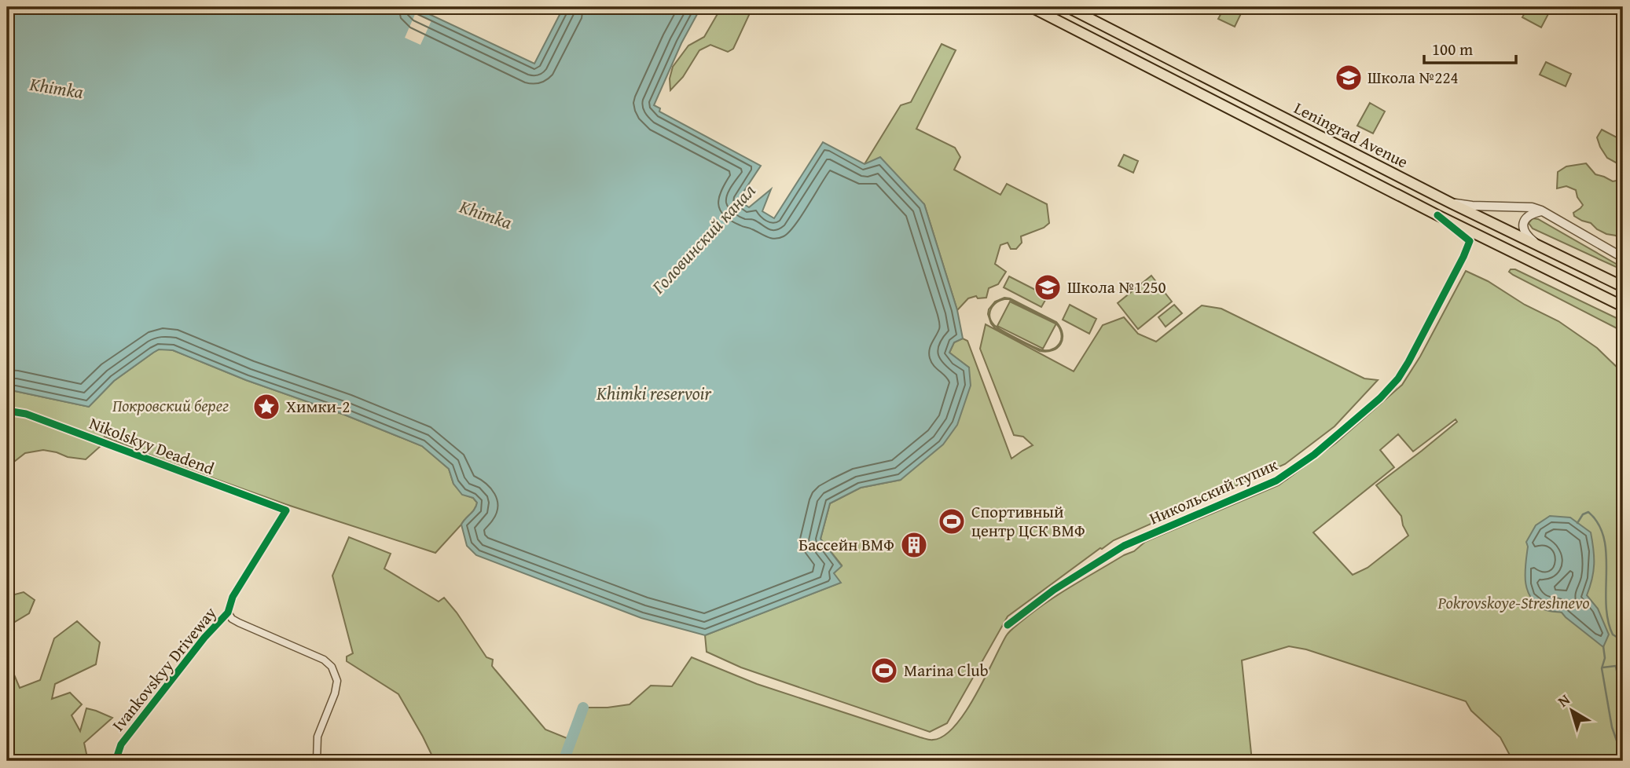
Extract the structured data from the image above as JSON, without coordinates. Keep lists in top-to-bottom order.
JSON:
{
  "streets": {
    "main road": ["Leningrad Avenue"],
    "street": ["Nikolskyy Deadend", "Никольский тупик", "Ivankovskyy Driveway"]
  },
  "crossings": [
    ["Leningrad Avenue", "Никольский тупик"],
    ["Nikolskyy Deadend", "Ivankovskyy Driveway"]
  ],
  "water": ["Khimka", "Головинский канал", "Khimki reservoir"],
  "parks": ["Покровский берег", "Pokrovskoye-Streshnevo"],
  "places": {
    "school or university": ["Школа №224", "Школа №1250"],
    "place": ["Химки-2"],
    "sports": ["Спортивный центр ЦСК ВМФ", "Marina Club"],
    "building": ["Бассейн ВМФ"]
  },
  "scale_bar": "100 m",
  "north": "top left"
}
